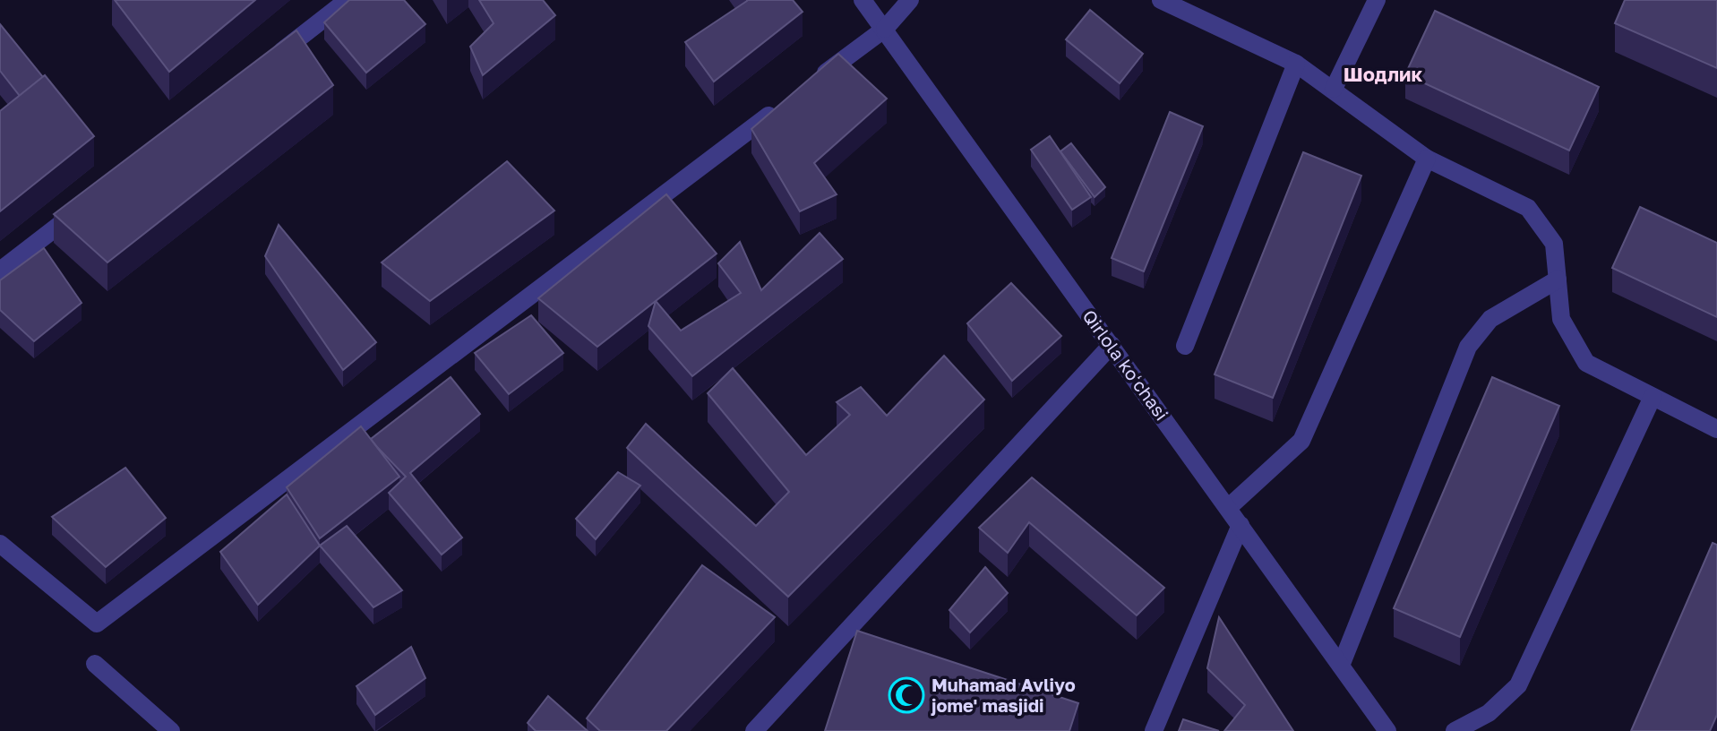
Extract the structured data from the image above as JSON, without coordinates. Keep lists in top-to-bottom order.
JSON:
{
  "streets": {
    "street": ["Qirlola koʻchasi"]
  },
  "districts": ["Шодлик"],
  "places": {
    "mosque": ["Muhamad Avliyo jome' masjidi"]
  }
}
